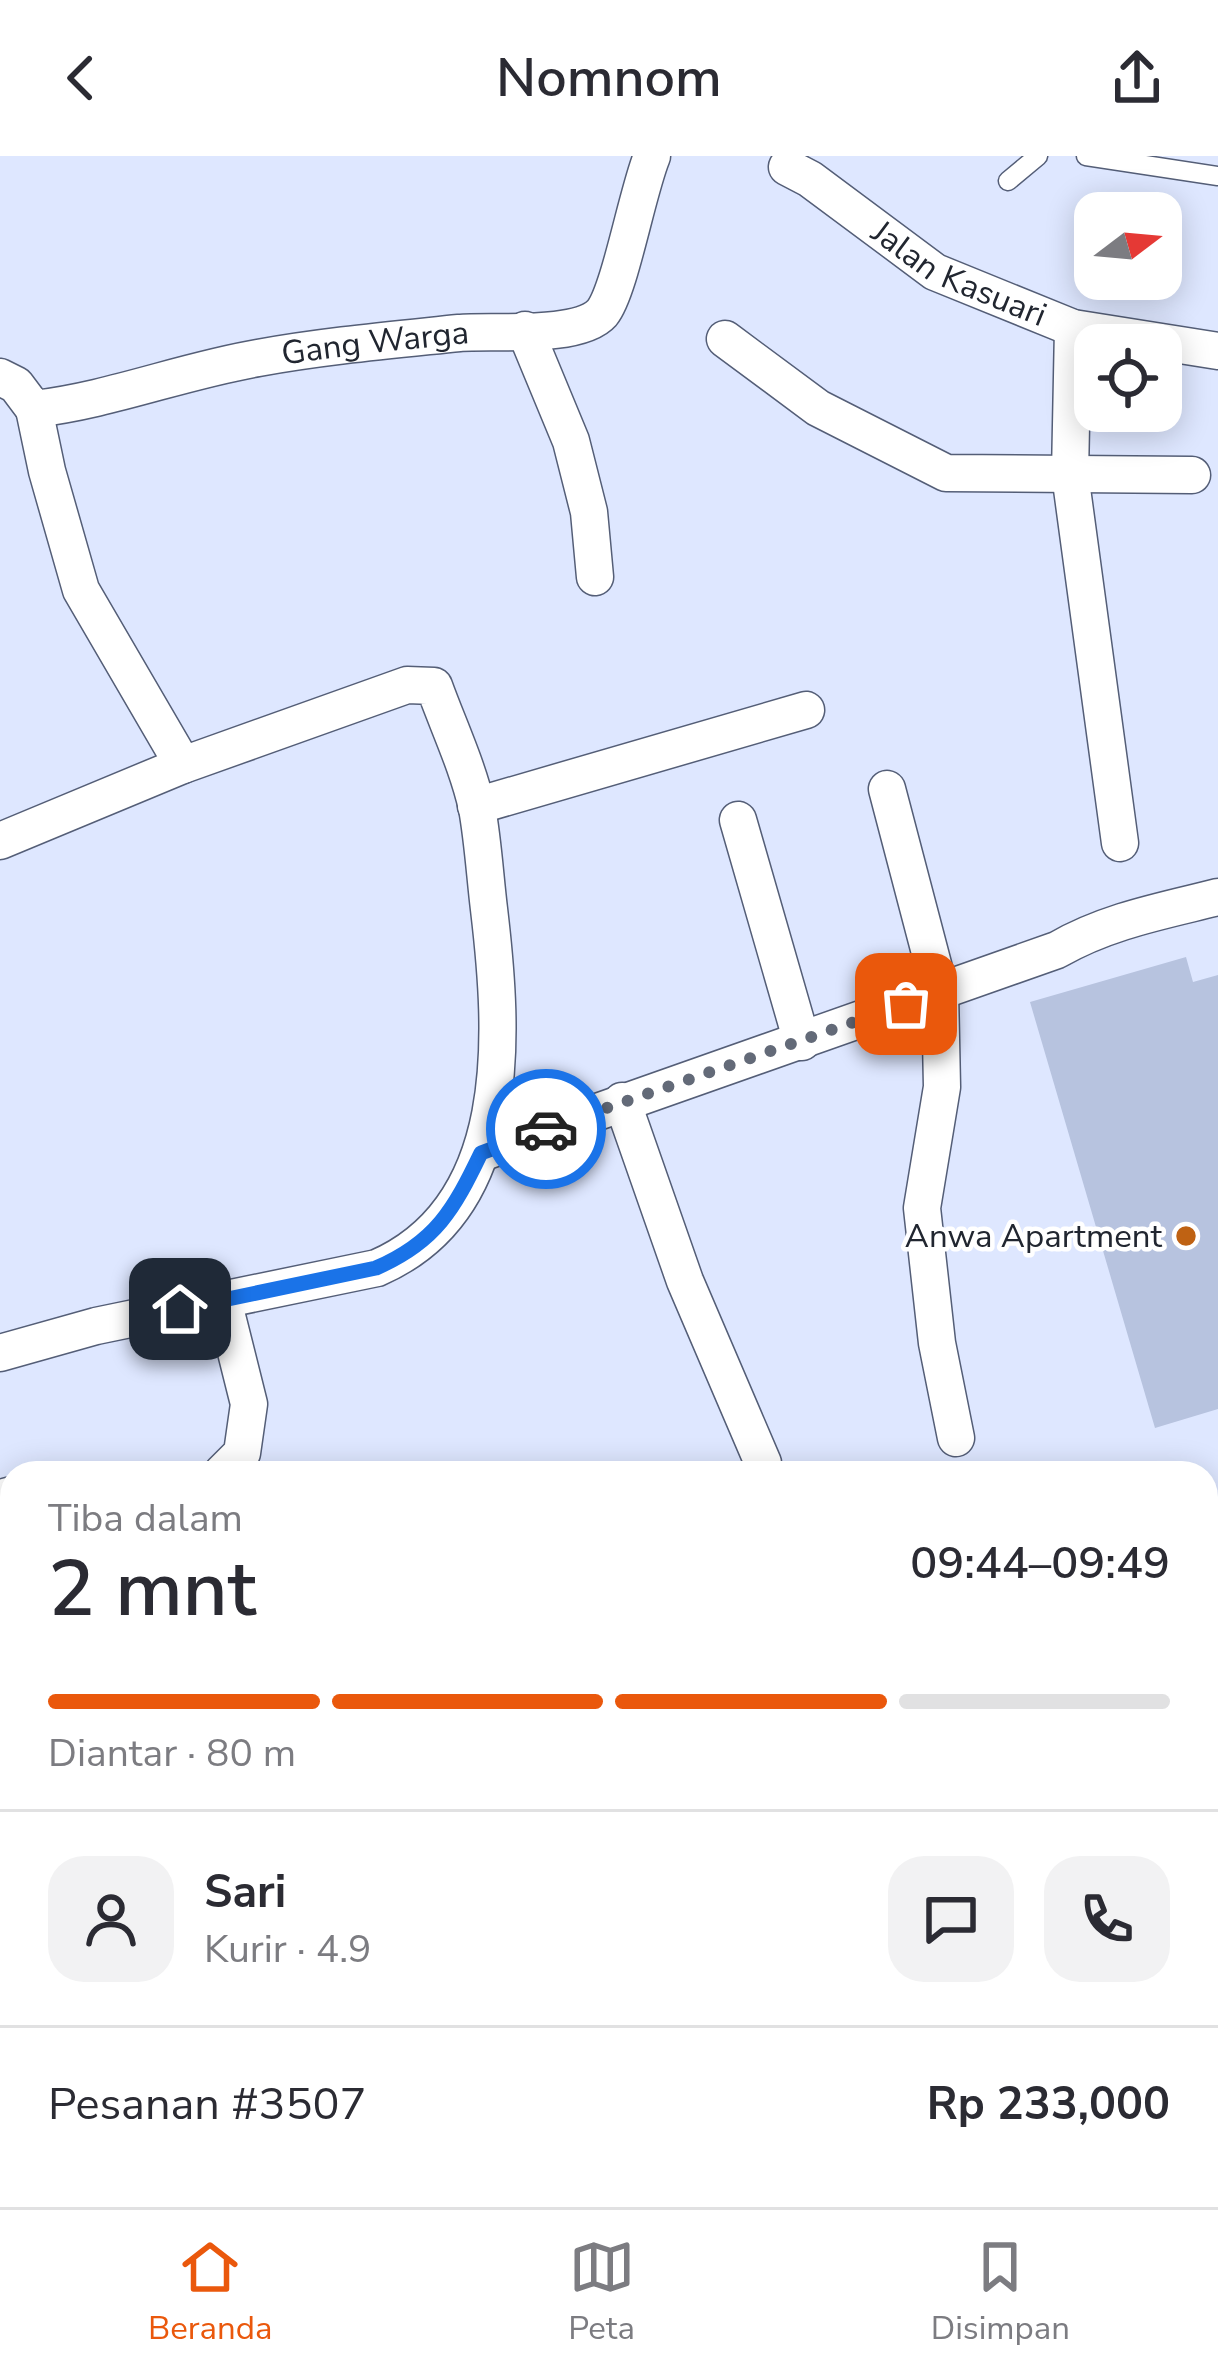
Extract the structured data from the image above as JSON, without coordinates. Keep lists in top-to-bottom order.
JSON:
{
  "streets": {
    "street": ["Jalan Kasuari", "Gang Warga"]
  },
  "places": ["Anwa Apartment"],
  "north": "right",
  "page": {
    "header": "Nomnom",
    "heading": ["2 mnt", "Tiba dalam", "09:44–09:49"],
    "panel": [
      "Sari",
      "Kurir · 4.9",
      "Pesanan #3507",
      "Rp 233,000"
    ],
    "bar": "Diantar · 80 m",
    "tabs": ["Beranda", "Peta", "Disimpan"]
  }
}
